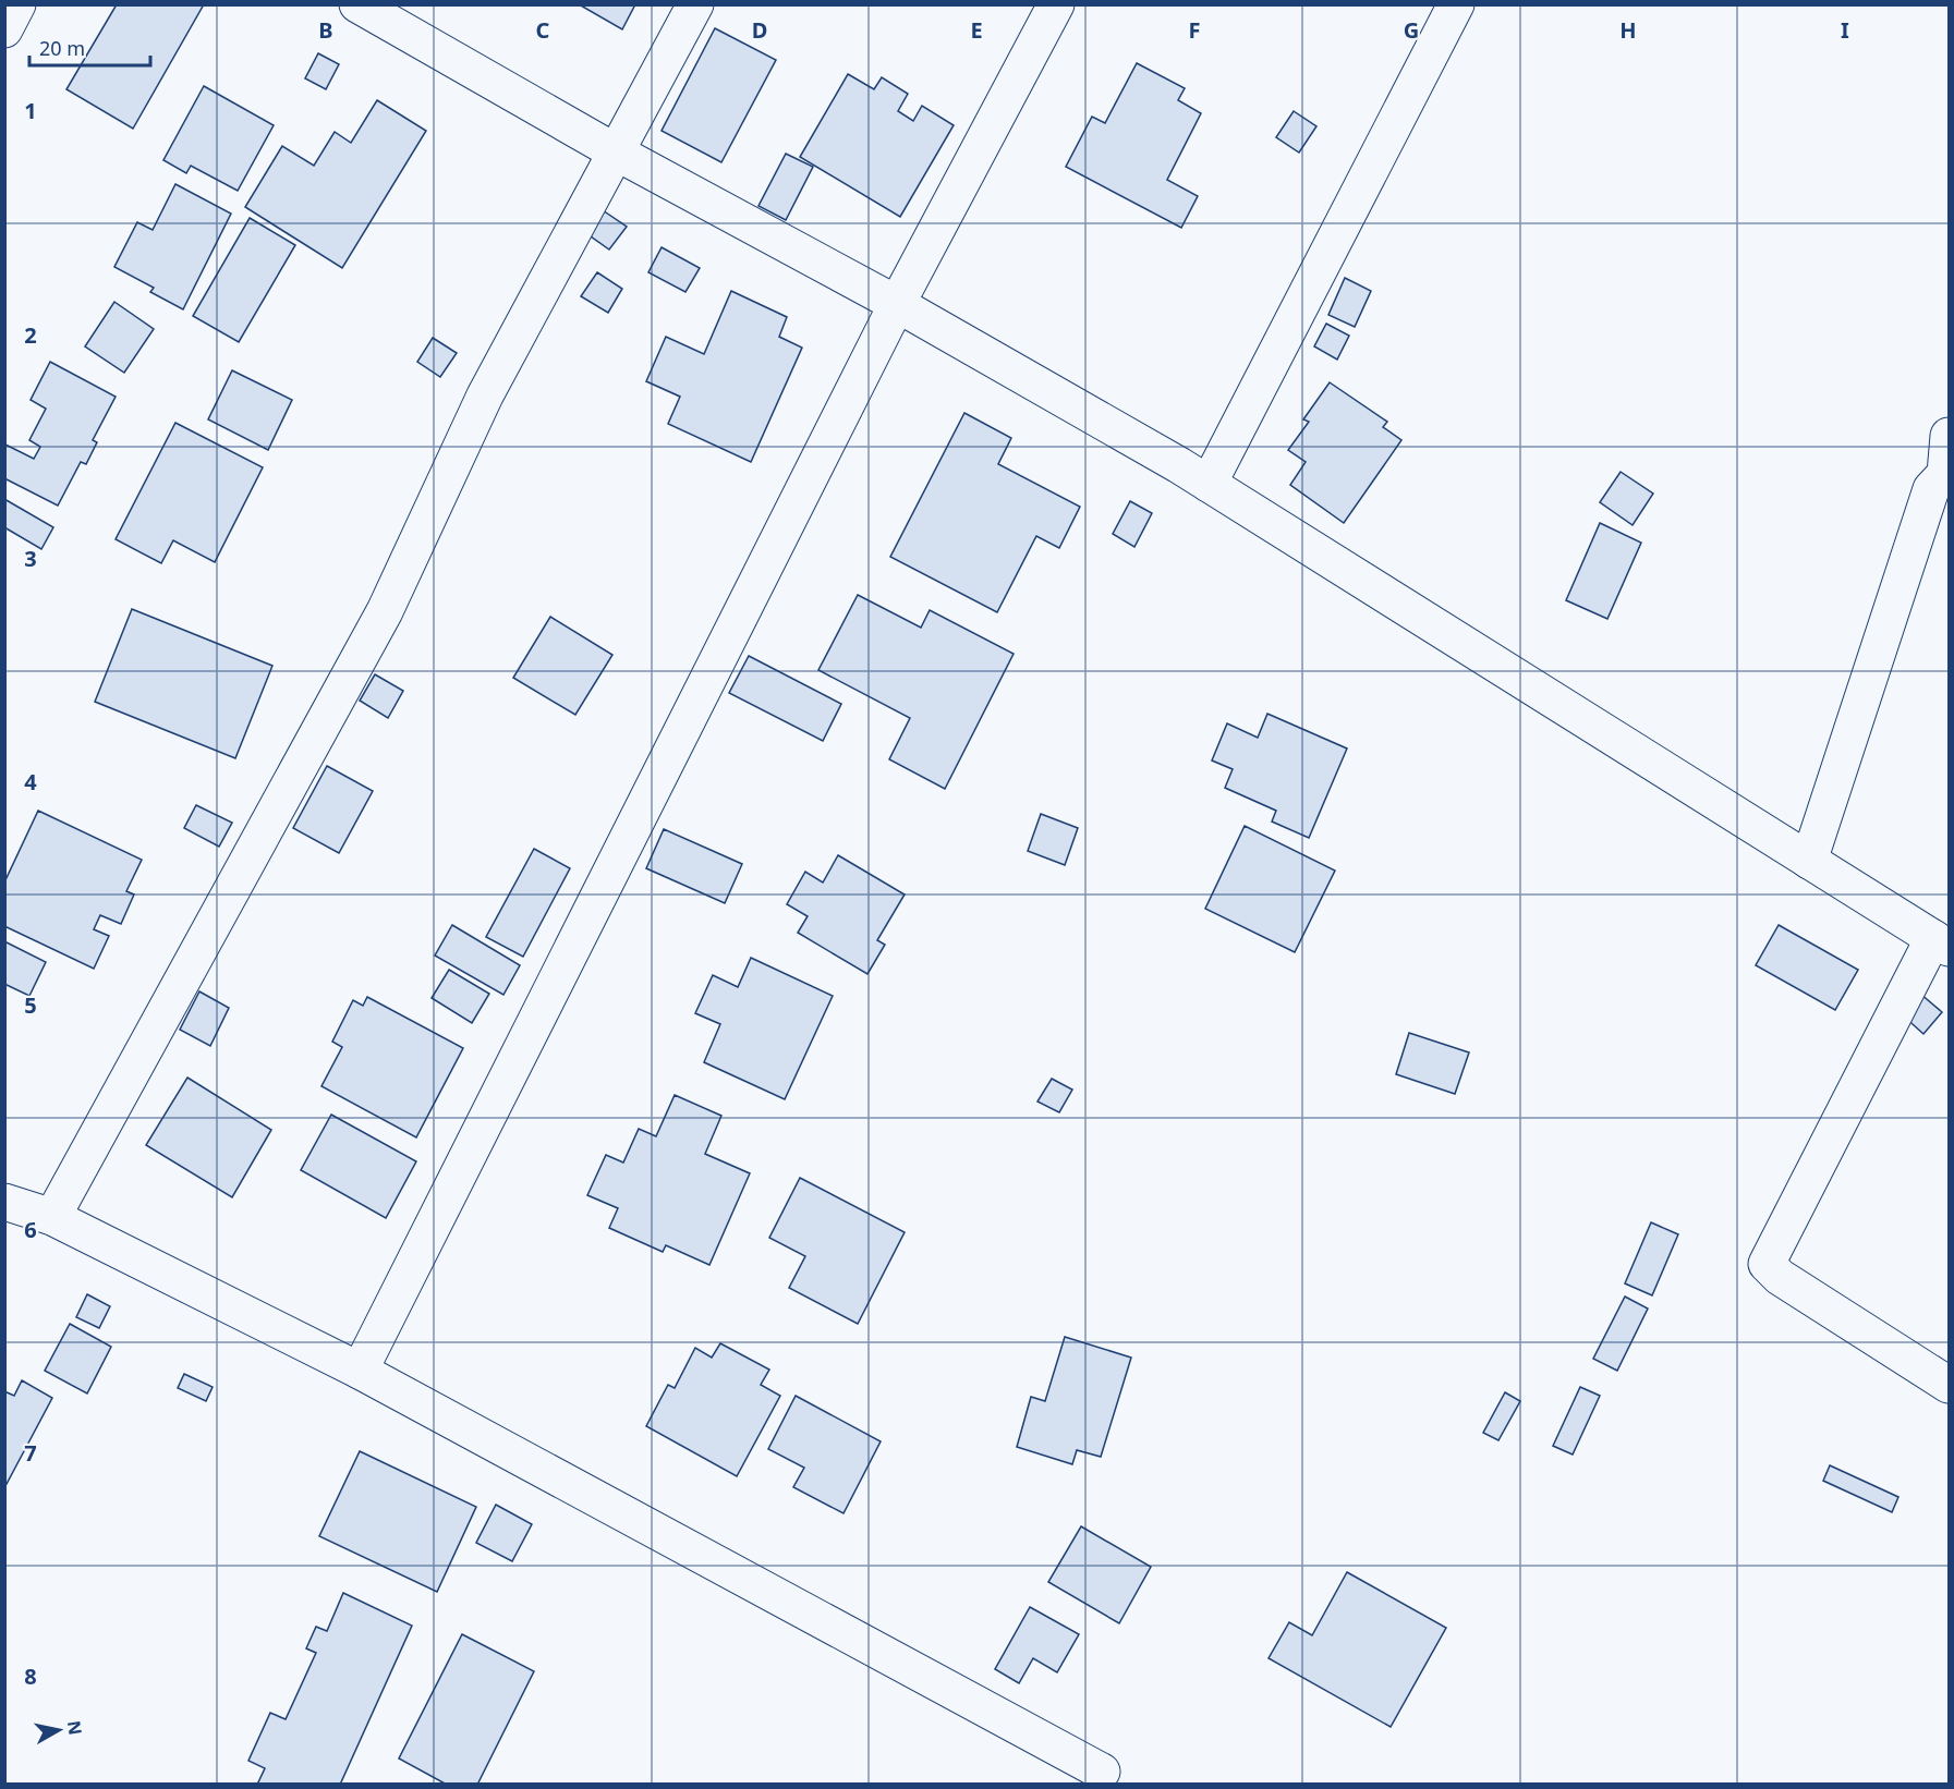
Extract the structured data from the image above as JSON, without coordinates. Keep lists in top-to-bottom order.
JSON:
{
  "scale_bar": "20 m",
  "north": "right",
  "grid": {
    "columns": [
      "B",
      "C",
      "D",
      "E",
      "F",
      "G",
      "H",
      "I"
    ],
    "rows": [
      "1",
      "2",
      "3",
      "4",
      "5",
      "6",
      "7",
      "8"
    ]
  }
}
